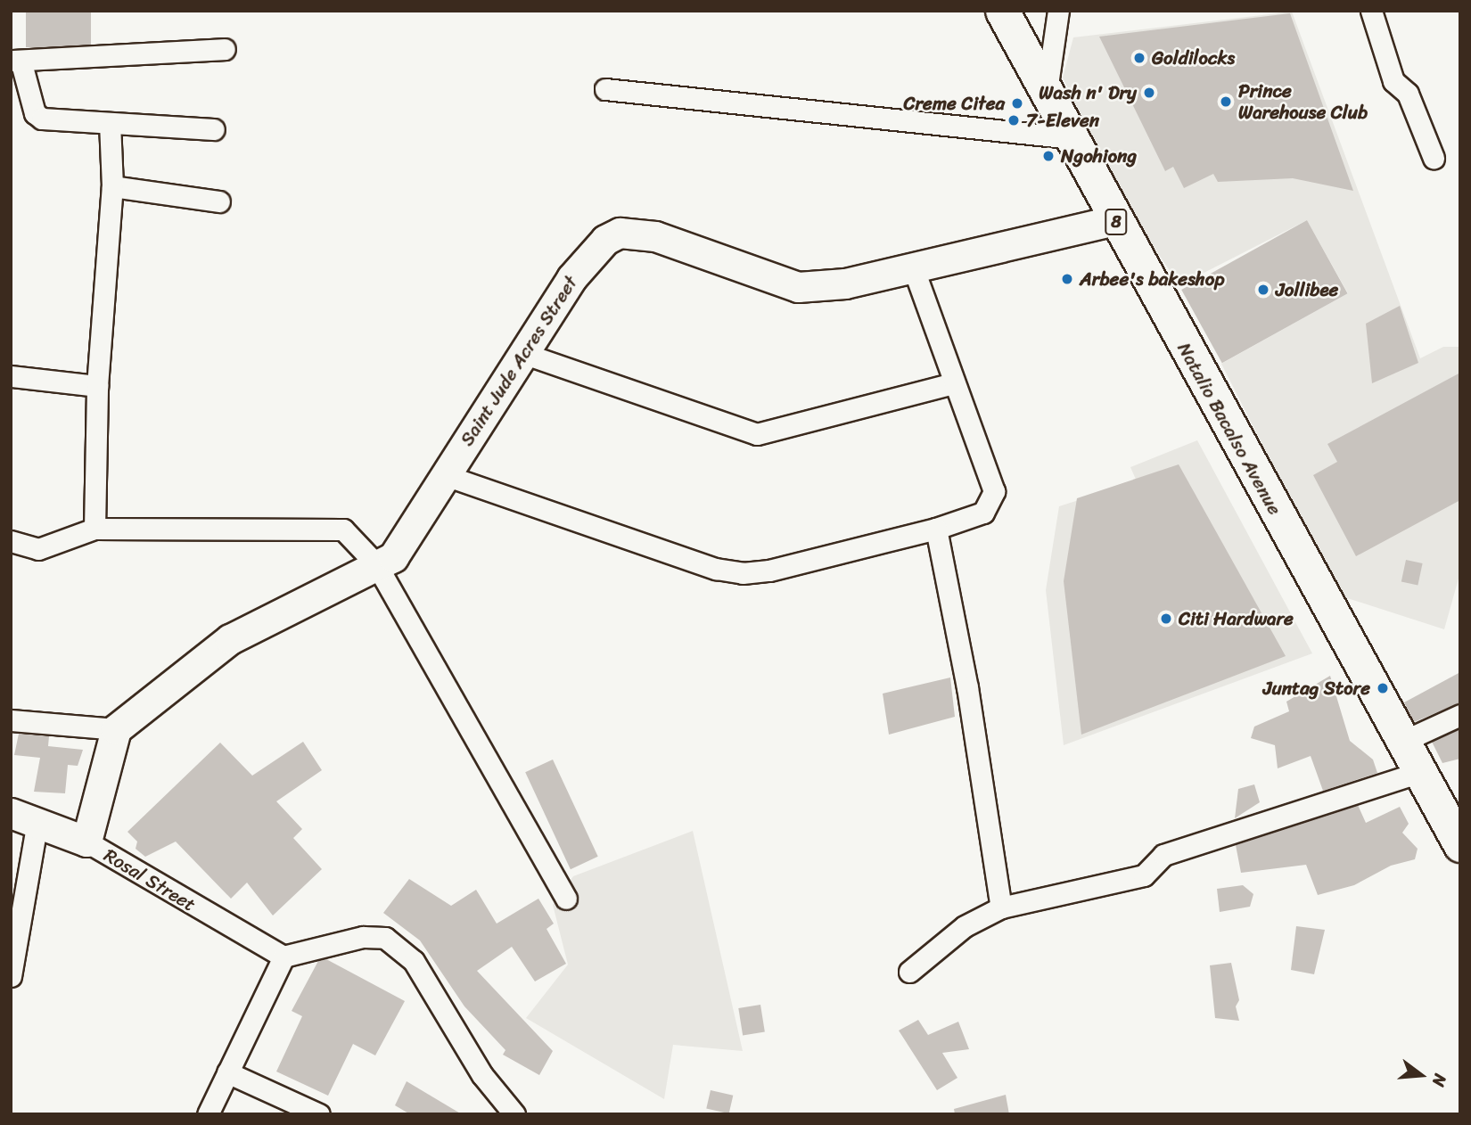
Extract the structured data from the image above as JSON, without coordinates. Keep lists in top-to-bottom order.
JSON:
{
  "streets": {
    "main road": ["8", "Natalio Bacalso Avenue"],
    "street": ["Saint Jude Acres Street", "Rosal Street"]
  },
  "crossings": [
    ["Saint Jude Acres Street", "Natalio Bacalso Avenue"]
  ],
  "places": [
    "Goldilocks",
    "Wash n' Dry",
    "Prince Warehouse Club",
    "Creme Citea",
    "7-Eleven",
    "Ngohiong",
    "Arbee's bakeshop",
    "Jollibee",
    "Citi Hardware",
    "Juntag Store"
  ],
  "north": "right"
}
